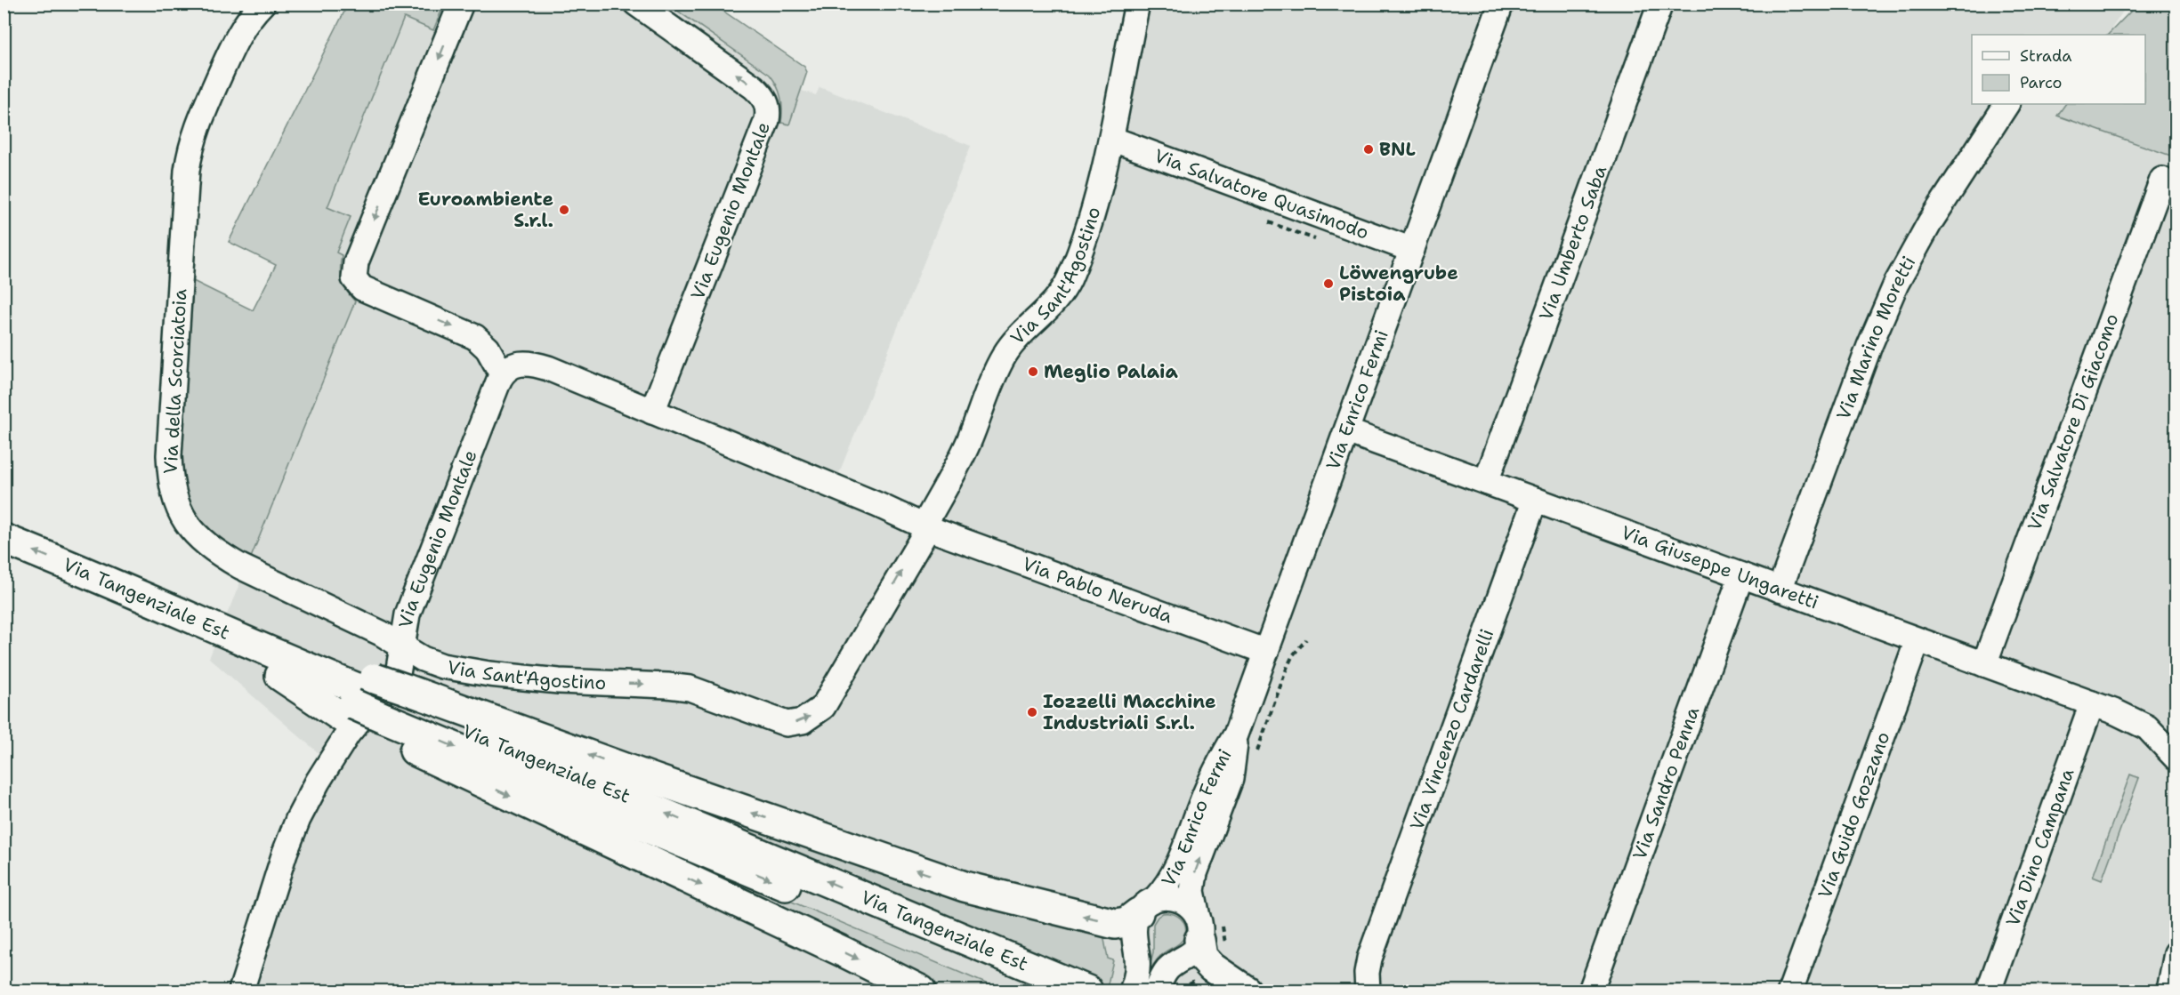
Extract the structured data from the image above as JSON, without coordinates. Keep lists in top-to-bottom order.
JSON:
{
  "streets": {
    "main road": ["Via Tangenziale Est"],
    "street": [
      "Via Salvatore Quasimodo",
      "Via Eugenio Montale",
      "Via Umberto Saba",
      "Via Sant'Agostino",
      "Via Marino Moretti",
      "Via della Scorciatoia",
      "Via Enrico Fermi",
      "Via Salvatore Di Giacomo",
      "Via Giuseppe Ungaretti",
      "Via Pablo Neruda",
      "Via Vincenzo Cardarelli",
      "Via Sandro Penna",
      "Via Guido Gozzano",
      "Via Dino Campana"
    ]
  },
  "crossings": [
    ["Via Salvatore Quasimodo", "Via Sant'Agostino"],
    ["Via Salvatore Quasimodo", "Via Enrico Fermi"],
    ["Via Eugenio Montale", "Via Sant'Agostino"],
    ["Via Eugenio Montale", "Via della Scorciatoia"],
    ["Via Umberto Saba", "Via Giuseppe Ungaretti"],
    ["Via Sant'Agostino", "Via della Scorciatoia"],
    ["Via Sant'Agostino", "Via Pablo Neruda"],
    ["Via Marino Moretti", "Via Giuseppe Ungaretti"],
    ["Via Enrico Fermi", "Via Giuseppe Ungaretti"],
    ["Via Enrico Fermi", "Via Pablo Neruda"],
    ["Via Salvatore Di Giacomo", "Via Giuseppe Ungaretti"],
    ["Via Giuseppe Ungaretti", "Via Vincenzo Cardarelli"],
    ["Via Giuseppe Ungaretti", "Via Sandro Penna"],
    ["Via Giuseppe Ungaretti", "Via Guido Gozzano"],
    ["Via Giuseppe Ungaretti", "Via Dino Campana"]
  ],
  "one_way": ["Via Eugenio Montale", "Via Sant'Agostino"],
  "places": [
    "BNL",
    "Euroambiente S.r.l.",
    "Löwengrube Pistoia",
    "Meglio Palaia",
    "Iozzelli Macchine Industriali S.r.l."
  ],
  "legend": ["Strada", "Parco"]
}
